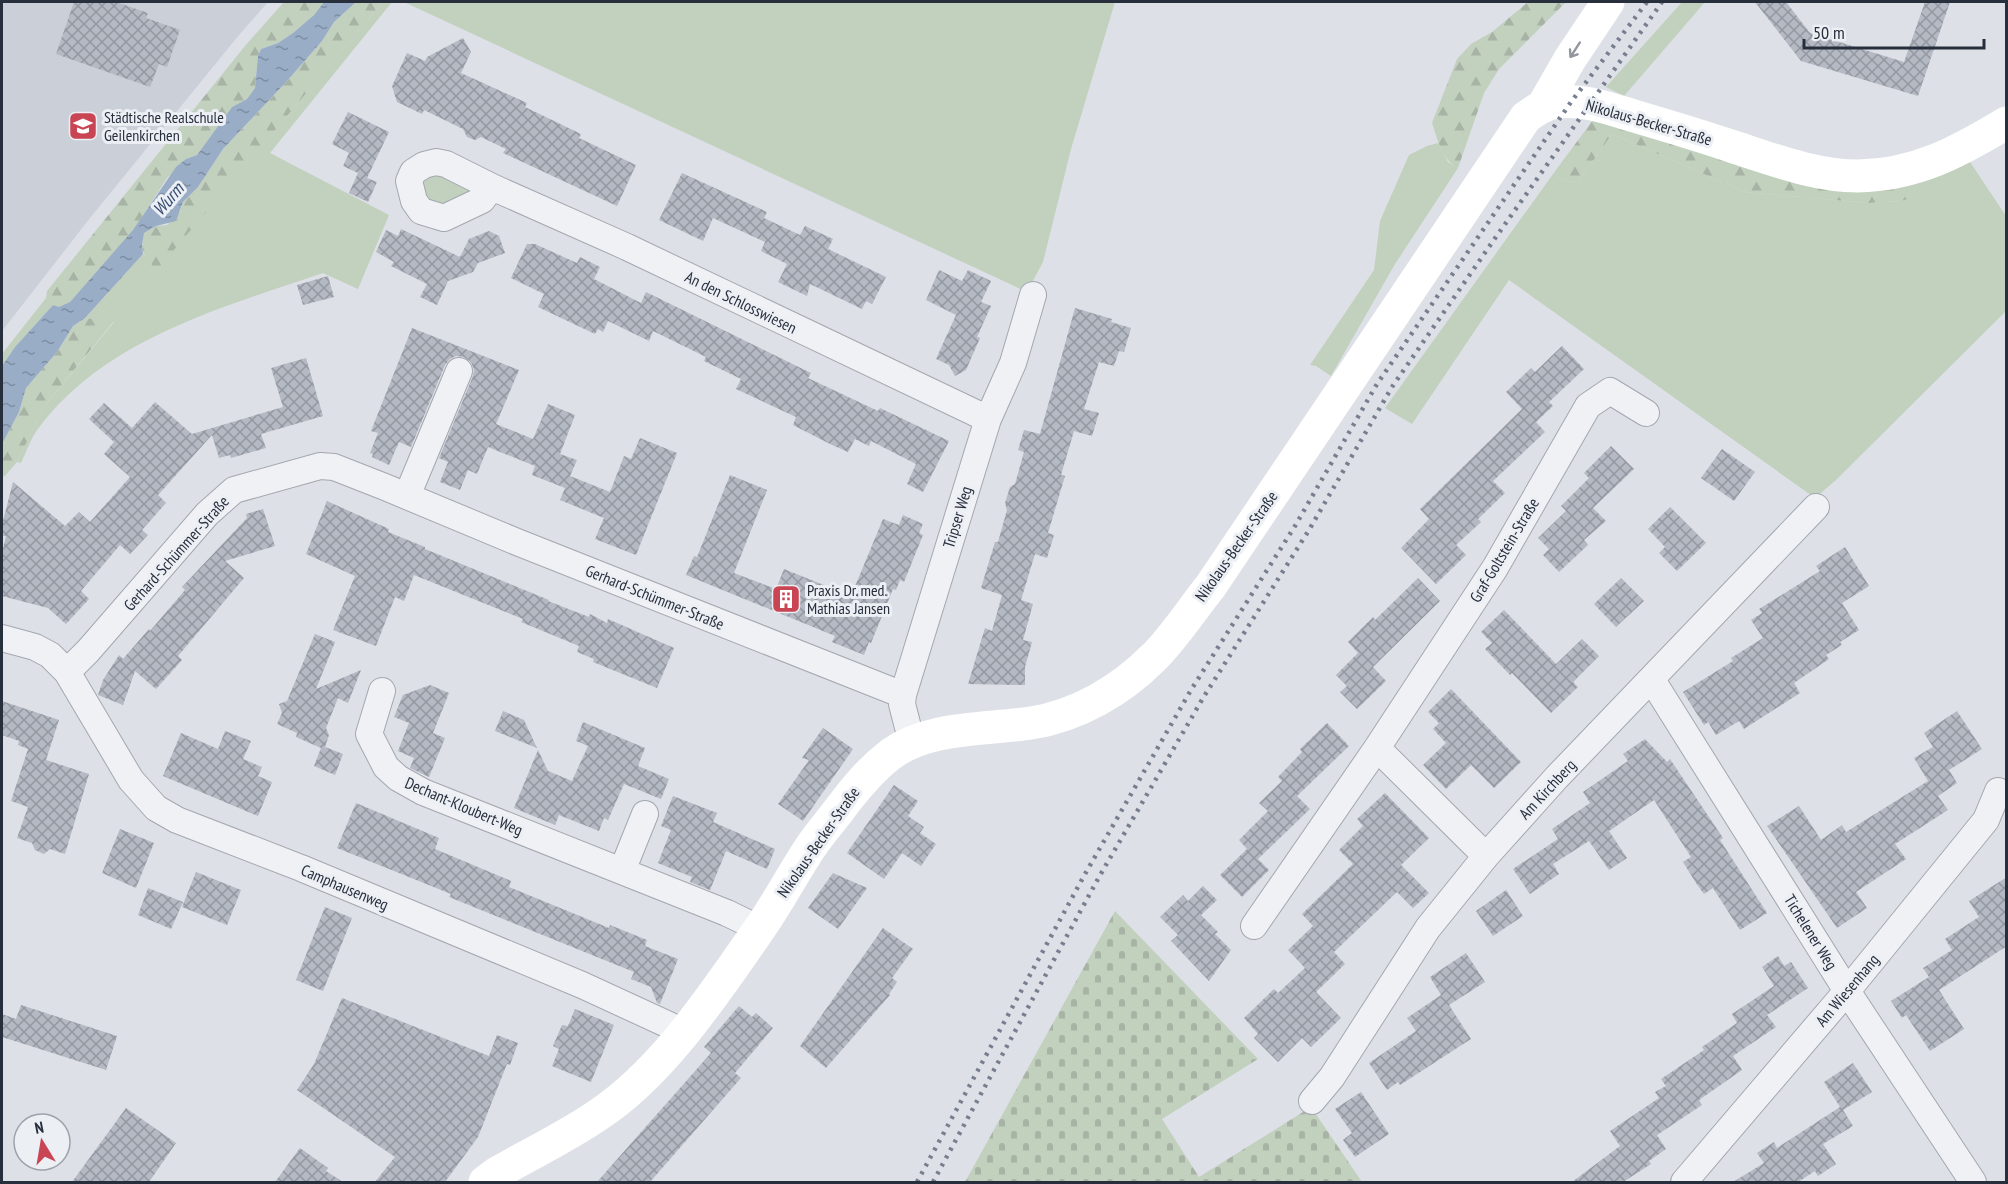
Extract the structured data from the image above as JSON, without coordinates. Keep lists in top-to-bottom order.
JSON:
{
  "streets": {
    "main road": ["Nikolaus-Becker-Straße"],
    "street": [
      "An den Schlosswiesen",
      "Tripser Weg",
      "Graf-Goltstein-Straße",
      "Gerhard-Schümmer-Straße",
      "Am Kirchberg",
      "Dechant-Kloubert-Weg",
      "Camphausenweg",
      "Tichelener Weg",
      "Am Wiesenhang"
    ]
  },
  "crossings": [
    ["Nikolaus-Becker-Straße", "Tripser Weg"],
    ["Nikolaus-Becker-Straße", "Dechant-Kloubert-Weg"],
    ["Nikolaus-Becker-Straße", "Camphausenweg"],
    ["An den Schlosswiesen", "Tripser Weg"],
    ["Tripser Weg", "Gerhard-Schümmer-Straße"],
    ["Gerhard-Schümmer-Straße", "Camphausenweg"],
    ["Am Kirchberg", "Tichelener Weg"],
    ["Tichelener Weg", "Am Wiesenhang"]
  ],
  "water": ["Wurm"],
  "places": {
    "school or university": ["Städtische Realschule Geilenkirchen"],
    "building": ["Praxis Dr. med. Mathias Jansen"]
  },
  "scale_bar": "50 m",
  "north": "top"
}
